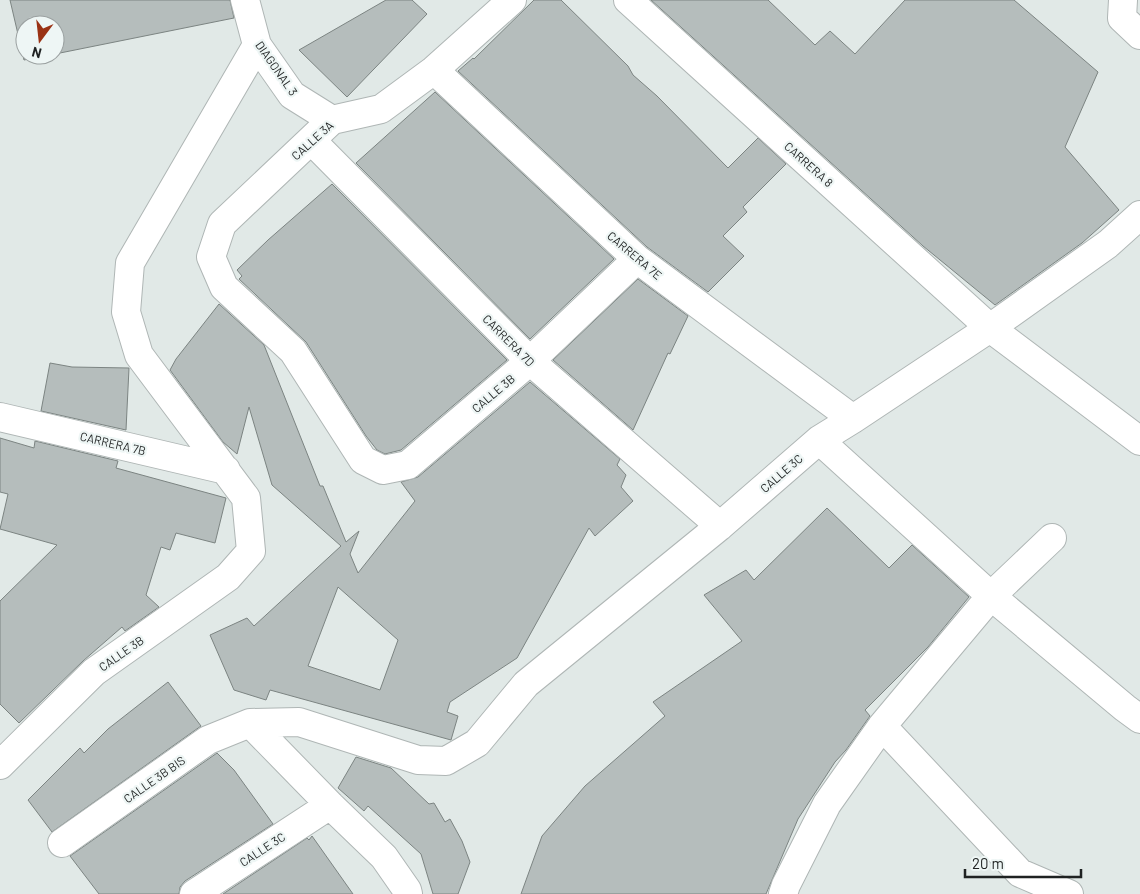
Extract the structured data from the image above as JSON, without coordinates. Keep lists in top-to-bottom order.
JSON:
{
  "streets": {
    "street": [
      "DIAGONAL 3",
      "CALLE 3A",
      "CARRERA 8",
      "CARRERA 7E",
      "CARRERA 7D",
      "CALLE 3B",
      "CARRERA 7B",
      "CALLE 3C",
      "CALLE 3B BIS"
    ]
  },
  "crossings": [
    ["DIAGONAL 3", "CALLE 3A"],
    ["CALLE 3A", "CARRERA 7E"],
    ["CALLE 3A", "CARRERA 7D"],
    ["CALLE 3A", "CALLE 3B"],
    ["CARRERA 8", "CALLE 3C"],
    ["CARRERA 7E", "CALLE 3B"],
    ["CARRERA 7E", "CALLE 3C"],
    ["CARRERA 7D", "CALLE 3B"],
    ["CARRERA 7D", "CALLE 3C"],
    ["CALLE 3B", "CARRERA 7B"],
    ["CALLE 3C", "CALLE 3B BIS"]
  ],
  "scale_bar": "20 m",
  "north": "bottom"
}
